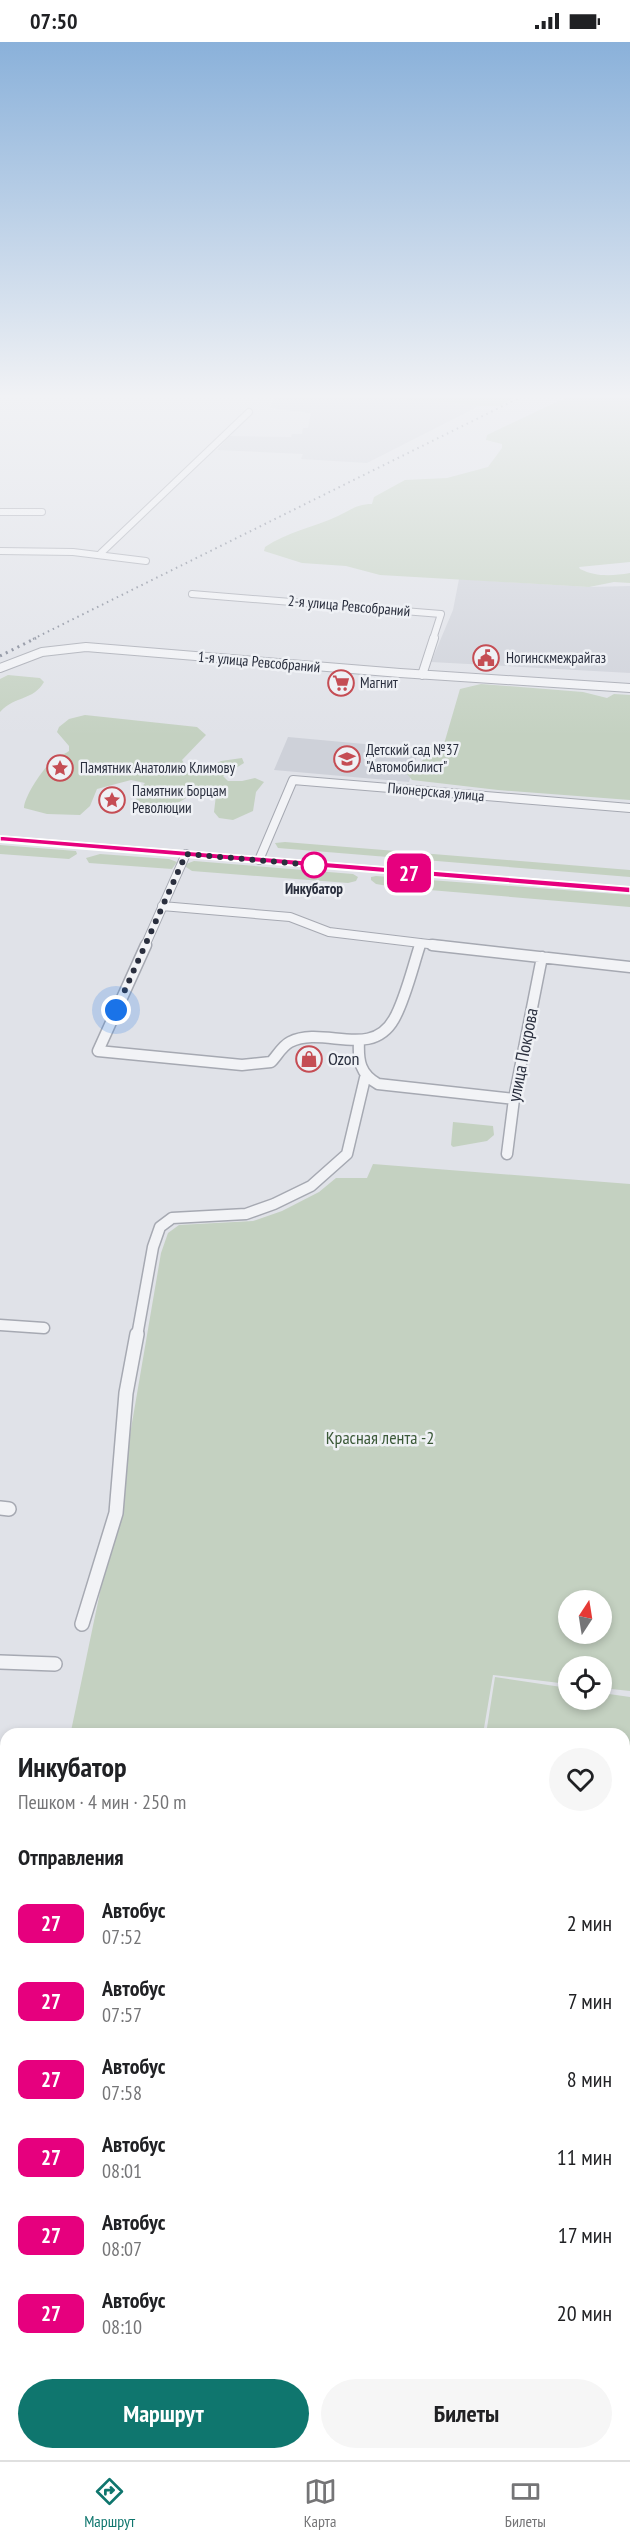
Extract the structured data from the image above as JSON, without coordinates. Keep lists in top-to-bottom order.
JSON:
{
  "streets": {
    "street": [
      "2-я улица Ревсобраний",
      "1-я улица Ревсобраний",
      "Пионерская улица",
      "улица Покрова"
    ]
  },
  "crossings": [
    ["2-я улица Ревсобраний", "1-я улица Ревсобраний"]
  ],
  "parks": ["Красная лента -2"],
  "places": {
    "public building": ["Ногинскмежрайгаз"],
    "supermarket": ["Магнит"],
    "school or university": ["Детский сад №37 \"Автомобилист\""],
    "place": ["Памятник Анатолию Климову", "Памятник Борцам Революции"],
    "other": ["Инкубатор"],
    "shop": ["Ozon"]
  },
  "lines": ["bus line 27"],
  "north": "top",
  "page": {
    "status": "07:50",
    "on_map": "27",
    "heading": [
      ["Инкубатор", "Пешком · 4 мин · 250 m"],
      "Отправления"
    ],
    "list": [
      {
        "mark": "27",
        "name": "Автобус",
        "note": "07:52",
        "value": "2 мин"
      },
      {
        "mark": "27",
        "name": "Автобус",
        "note": "07:57",
        "value": "7 мин"
      },
      {
        "mark": "27",
        "name": "Автобус",
        "note": "07:58",
        "value": "8 мин"
      },
      {
        "mark": "27",
        "name": "Автобус",
        "note": "08:01",
        "value": "11 мин"
      },
      {
        "mark": "27",
        "name": "Автобус",
        "note": "08:07",
        "value": "17 мин"
      },
      {
        "mark": "27",
        "name": "Автобус",
        "note": "08:10",
        "value": "20 мин"
      }
    ],
    "buttons": ["Маршрут", "Билеты"],
    "tabs": ["Маршрут", "Карта", "Билеты"]
  }
}
